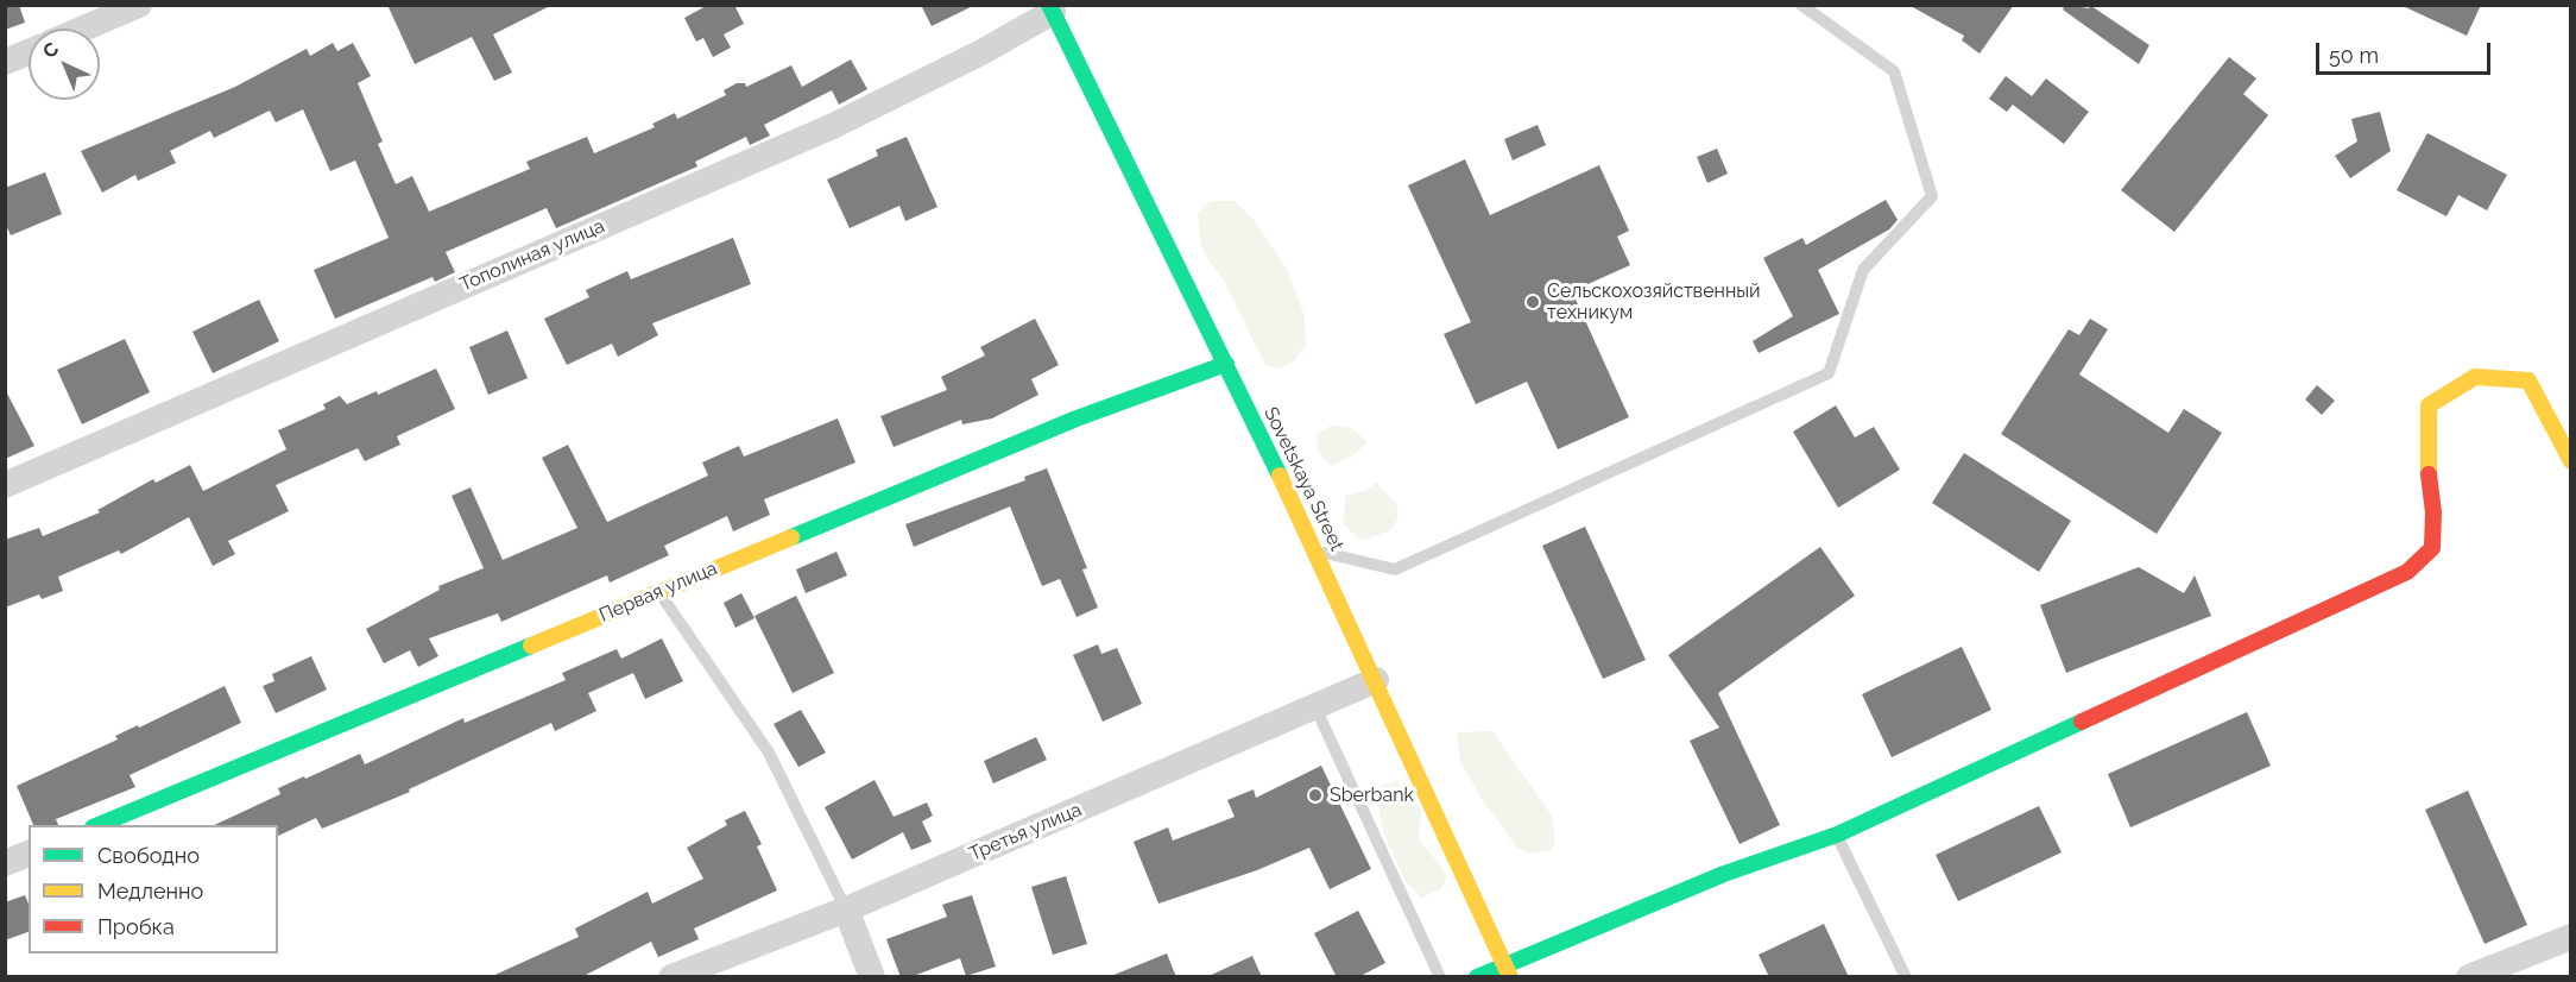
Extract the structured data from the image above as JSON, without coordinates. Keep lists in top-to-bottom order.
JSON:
{
  "streets": {
    "street": [
      "Тополиная улица",
      "Sovetskaya Street",
      "Первая улица",
      "Третья улица"
    ]
  },
  "crossings": [
    ["Тополиная улица", "Sovetskaya Street"],
    ["Sovetskaya Street", "Первая улица"],
    ["Sovetskaya Street", "Третья улица"]
  ],
  "places": ["Сельскохозяйственный техникум", "Sberbank"],
  "legend": ["Свободно", "Медленно", "Пробка"],
  "scale_bar": "50 m",
  "north": "top left"
}
